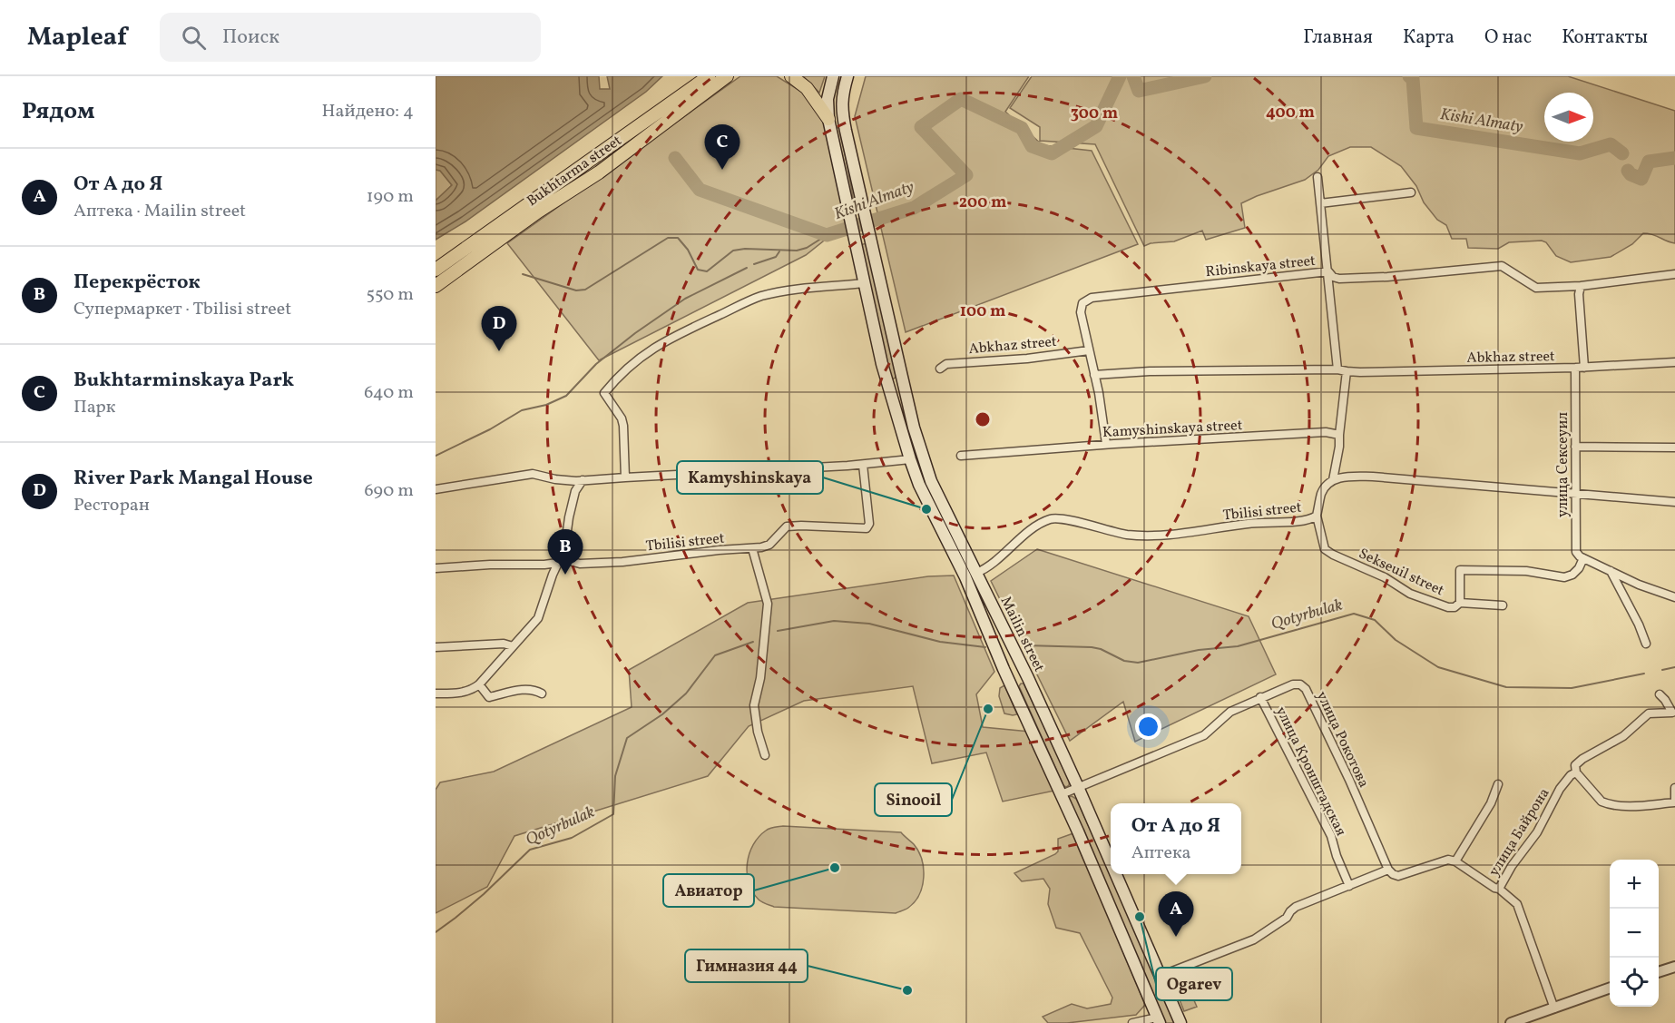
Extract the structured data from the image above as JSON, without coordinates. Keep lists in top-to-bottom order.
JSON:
{
  "streets": {
    "main road": ["Bukhtarma street", "Mailin street"],
    "street": [
      "Ribinskaya street",
      "Abkhaz street",
      "Kamyshinskaya street",
      "улица Сексеуил",
      "Tbilisi street",
      "Sekseuil street",
      "улица Рокотова",
      "улица Кронштадская",
      "улица Байрона"
    ]
  },
  "crossings": [
    ["Ribinskaya street", "Abkhaz street"],
    ["Ribinskaya street", "Kamyshinskaya street"],
    ["Ribinskaya street", "улица Сексеуил"],
    ["Abkhaz street", "улица Сексеуил"],
    ["Tbilisi street", "Sekseuil street"],
    ["Tbilisi street", "Mailin street"],
    ["Mailin street", "улица Рокотова"],
    ["улица Рокотова", "улица Кронштадская"]
  ],
  "water": ["Kіshі Almaty", "Qotyrbulak"],
  "places": [
    "Kamyshinskaya",
    "Sinooil",
    "Авиатор",
    "Ogarev",
    "Гимназия 44"
  ],
  "north": "right",
  "page": {
    "header": "Mapleaf",
    "search": "Поиск",
    "nav": [
      "Главная",
      "Карта",
      "О нас",
      "Контакты"
    ],
    "heading": ["Рядом", "Найдено: 4"],
    "pins": [
      "C",
      "D",
      "B",
      "A"
    ],
    "list": [
      {
        "mark": "A",
        "name": "От А до Я",
        "note": "Аптека · Mailin street",
        "value": "190 m"
      },
      {
        "mark": "B",
        "name": "Перекрёсток",
        "note": "Супермаркет · Tbilisi street",
        "value": "550 m"
      },
      {
        "mark": "C",
        "name": "Bukhtarminskaya Park",
        "note": "Парк",
        "value": "640 m"
      },
      {
        "mark": "D",
        "name": "River Park Mangal House",
        "note": "Ресторан",
        "value": "690 m"
      }
    ],
    "popup": ["От А до Я", "Аптека"],
    "map_buttons": ["+", "−"]
  },
  "rings": [
    "400 m",
    "300 m",
    "200 m",
    "100 m"
  ]
}
